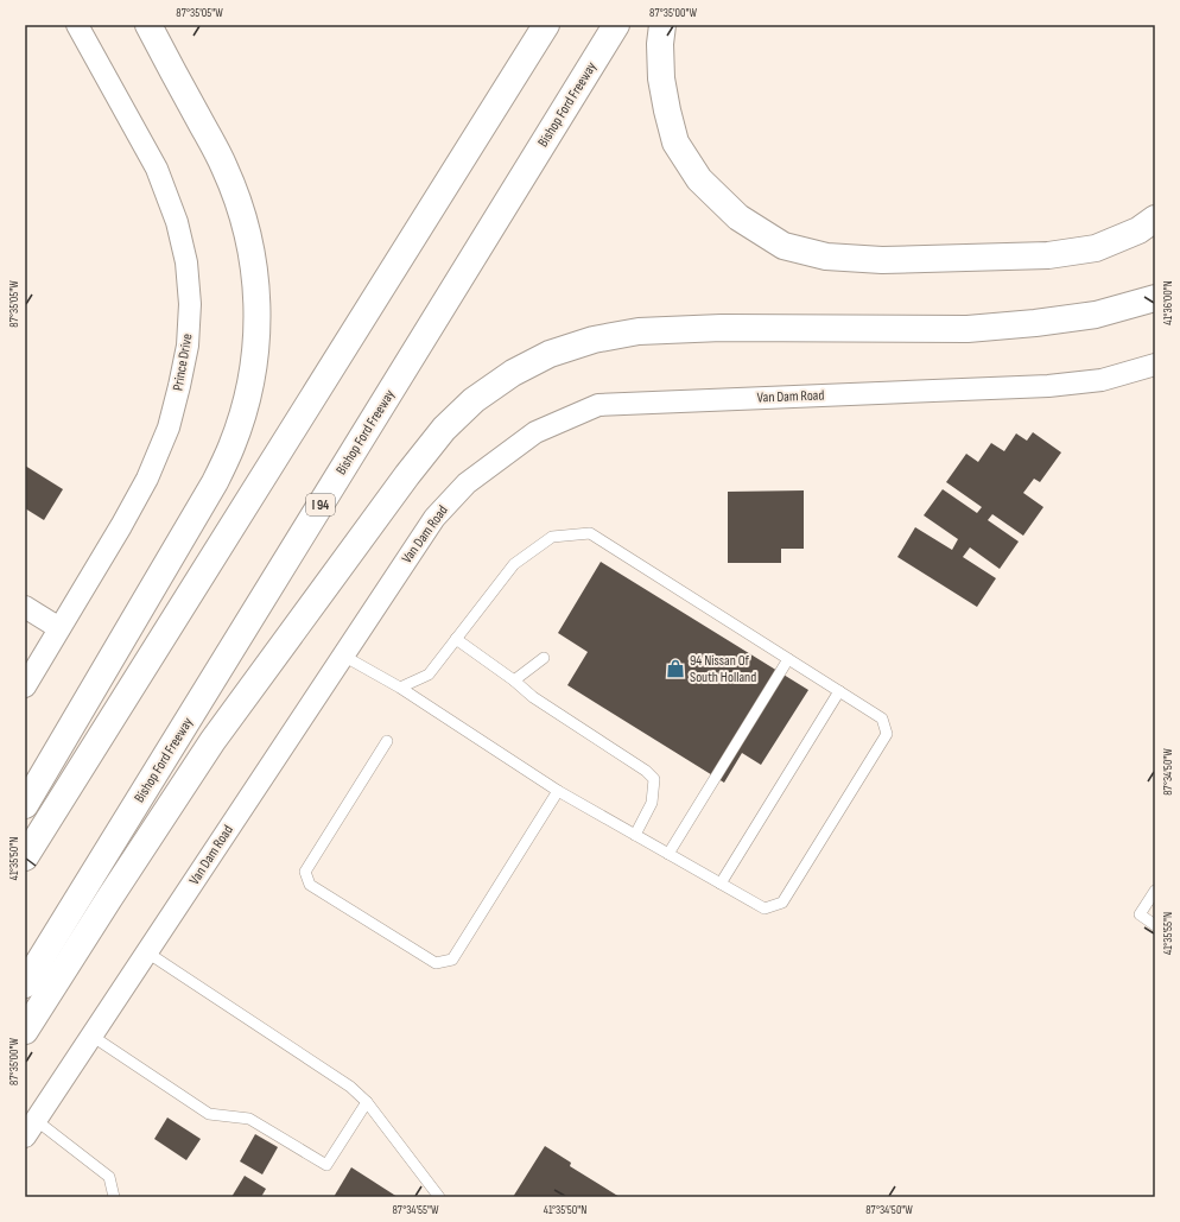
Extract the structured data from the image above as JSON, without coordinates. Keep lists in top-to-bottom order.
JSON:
{
  "streets": {
    "highway": ["Bishop Ford Freeway", "I 94"],
    "street": ["Prince Drive", "Van Dam Road"]
  },
  "places": {
    "shop": ["94 Nissan Of South Holland"]
  },
  "coordinates": [
    "87°35'05\"W",
    "87°35'00\"W",
    "41°36'00\"N",
    "87°34'50\"W",
    "41°35'50\"N",
    "41°35'55\"N",
    "87°34'55\"W"
  ]
}
